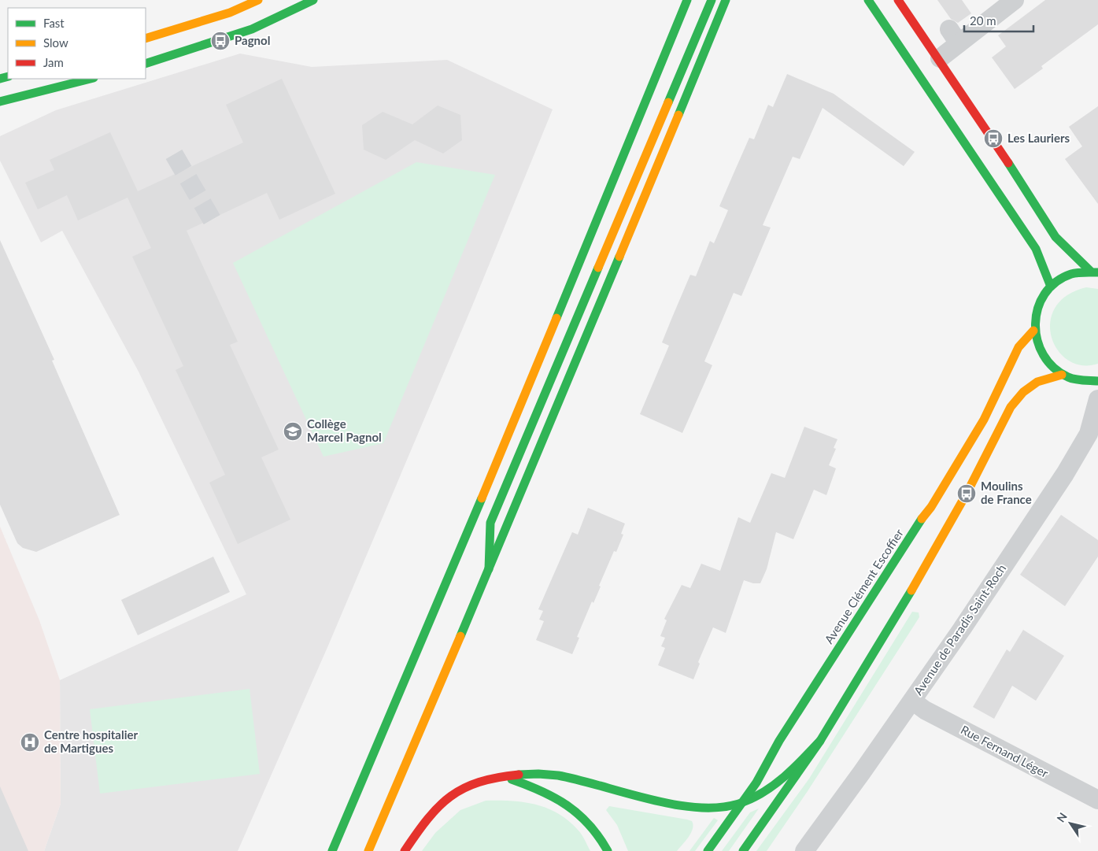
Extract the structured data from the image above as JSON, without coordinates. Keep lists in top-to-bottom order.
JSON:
{
  "streets": {
    "main road": ["Avenue Clément Escoffier"],
    "street": ["Avenue de Paradis Saint-Roch", "Rue Fernand Léger"]
  },
  "crossings": [
    ["Avenue de Paradis Saint-Roch", "Rue Fernand Léger"]
  ],
  "places": {
    "bus stop": ["Pagnol", "Les Lauriers", "Moulins de France"],
    "school or university": ["Collège Marcel Pagnol"],
    "hospital": ["Centre hospitalier de Martigues"]
  },
  "legend": ["Fast", "Slow", "Jam"],
  "scale_bar": "20 m",
  "north": "top left"
}
